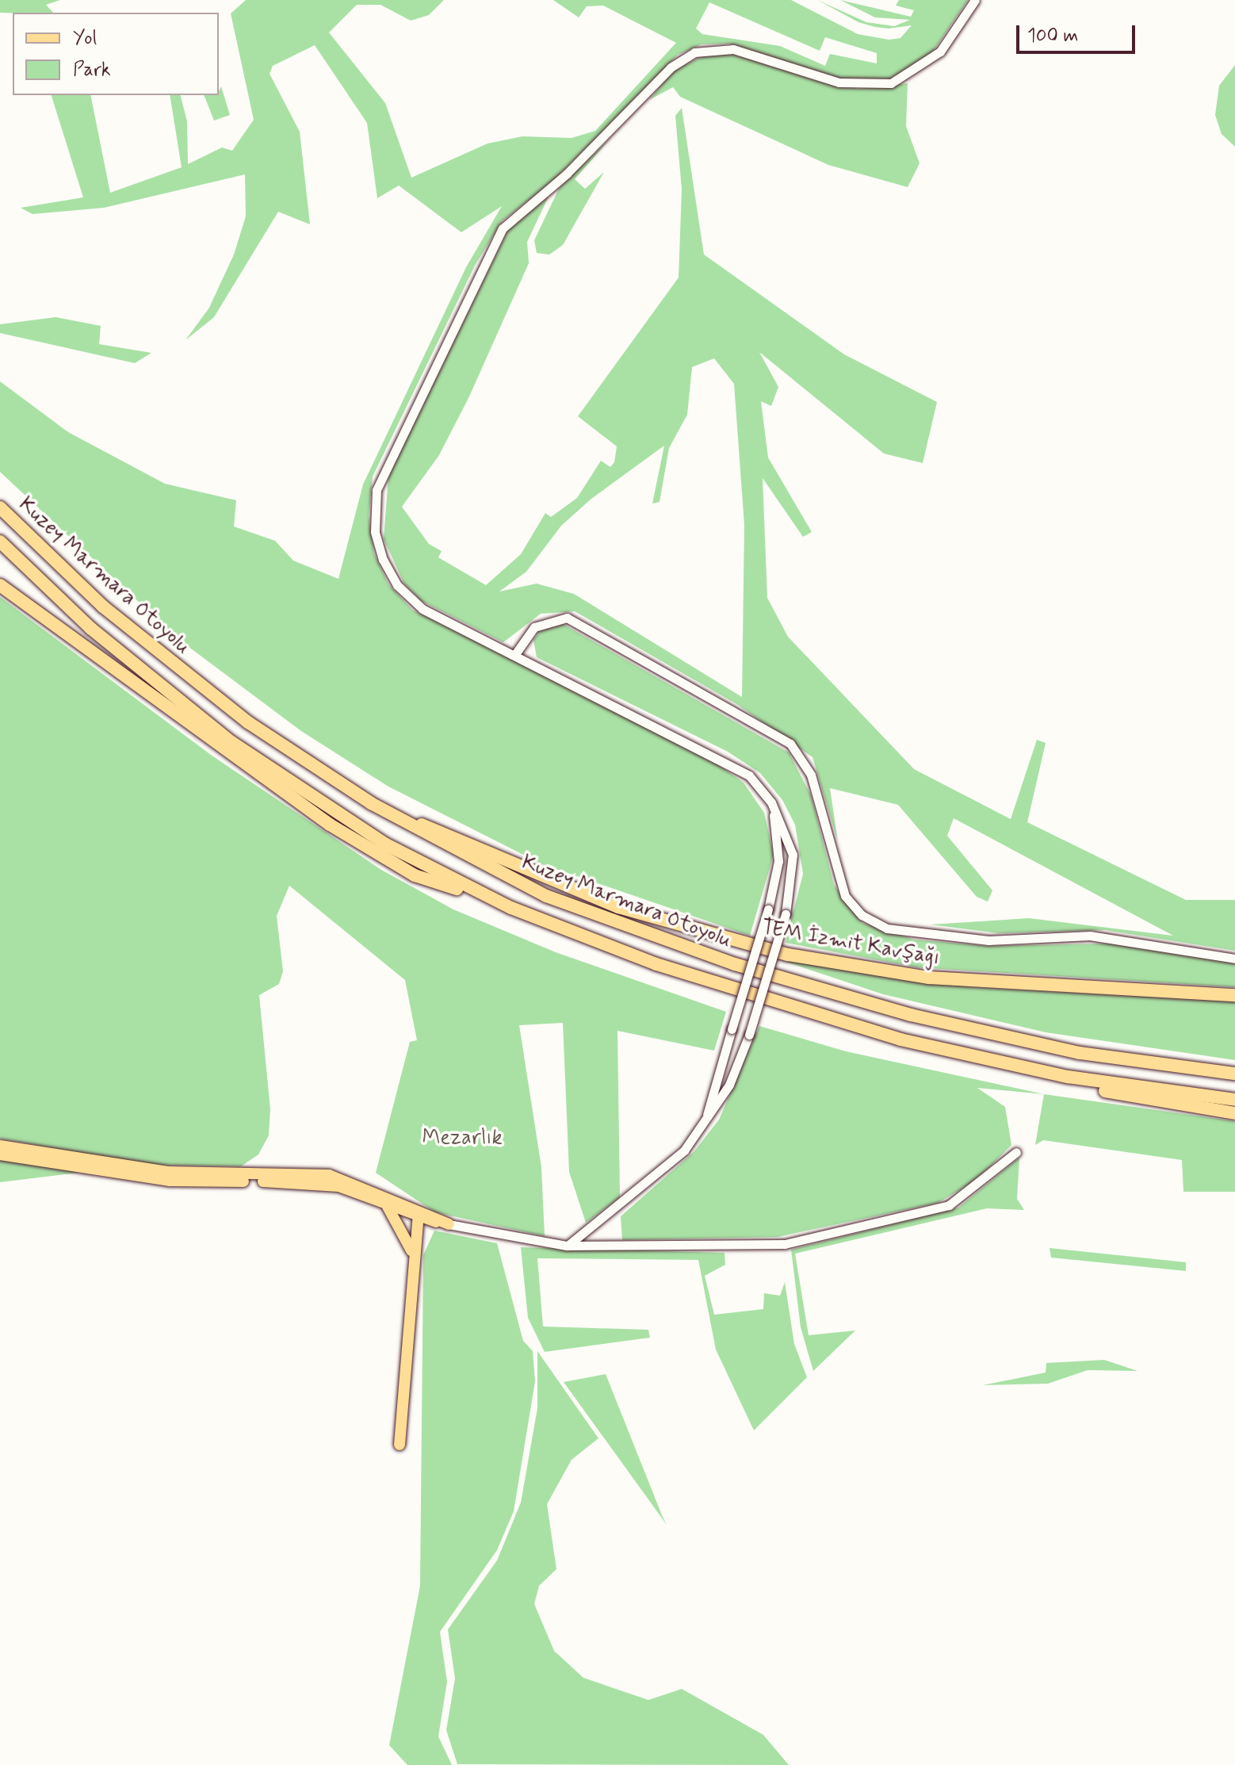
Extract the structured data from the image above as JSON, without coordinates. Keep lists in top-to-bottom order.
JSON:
{
  "streets": {
    "highway": ["Kuzey Marmara Otoyolu", "TEM İzmit Kavşağı"]
  },
  "crossings": [
    ["Kuzey Marmara Otoyolu", "TEM İzmit Kavşağı"]
  ],
  "parks": ["Mezarlık"],
  "legend": ["Yol", "Park"],
  "scale_bar": "100 m"
}
